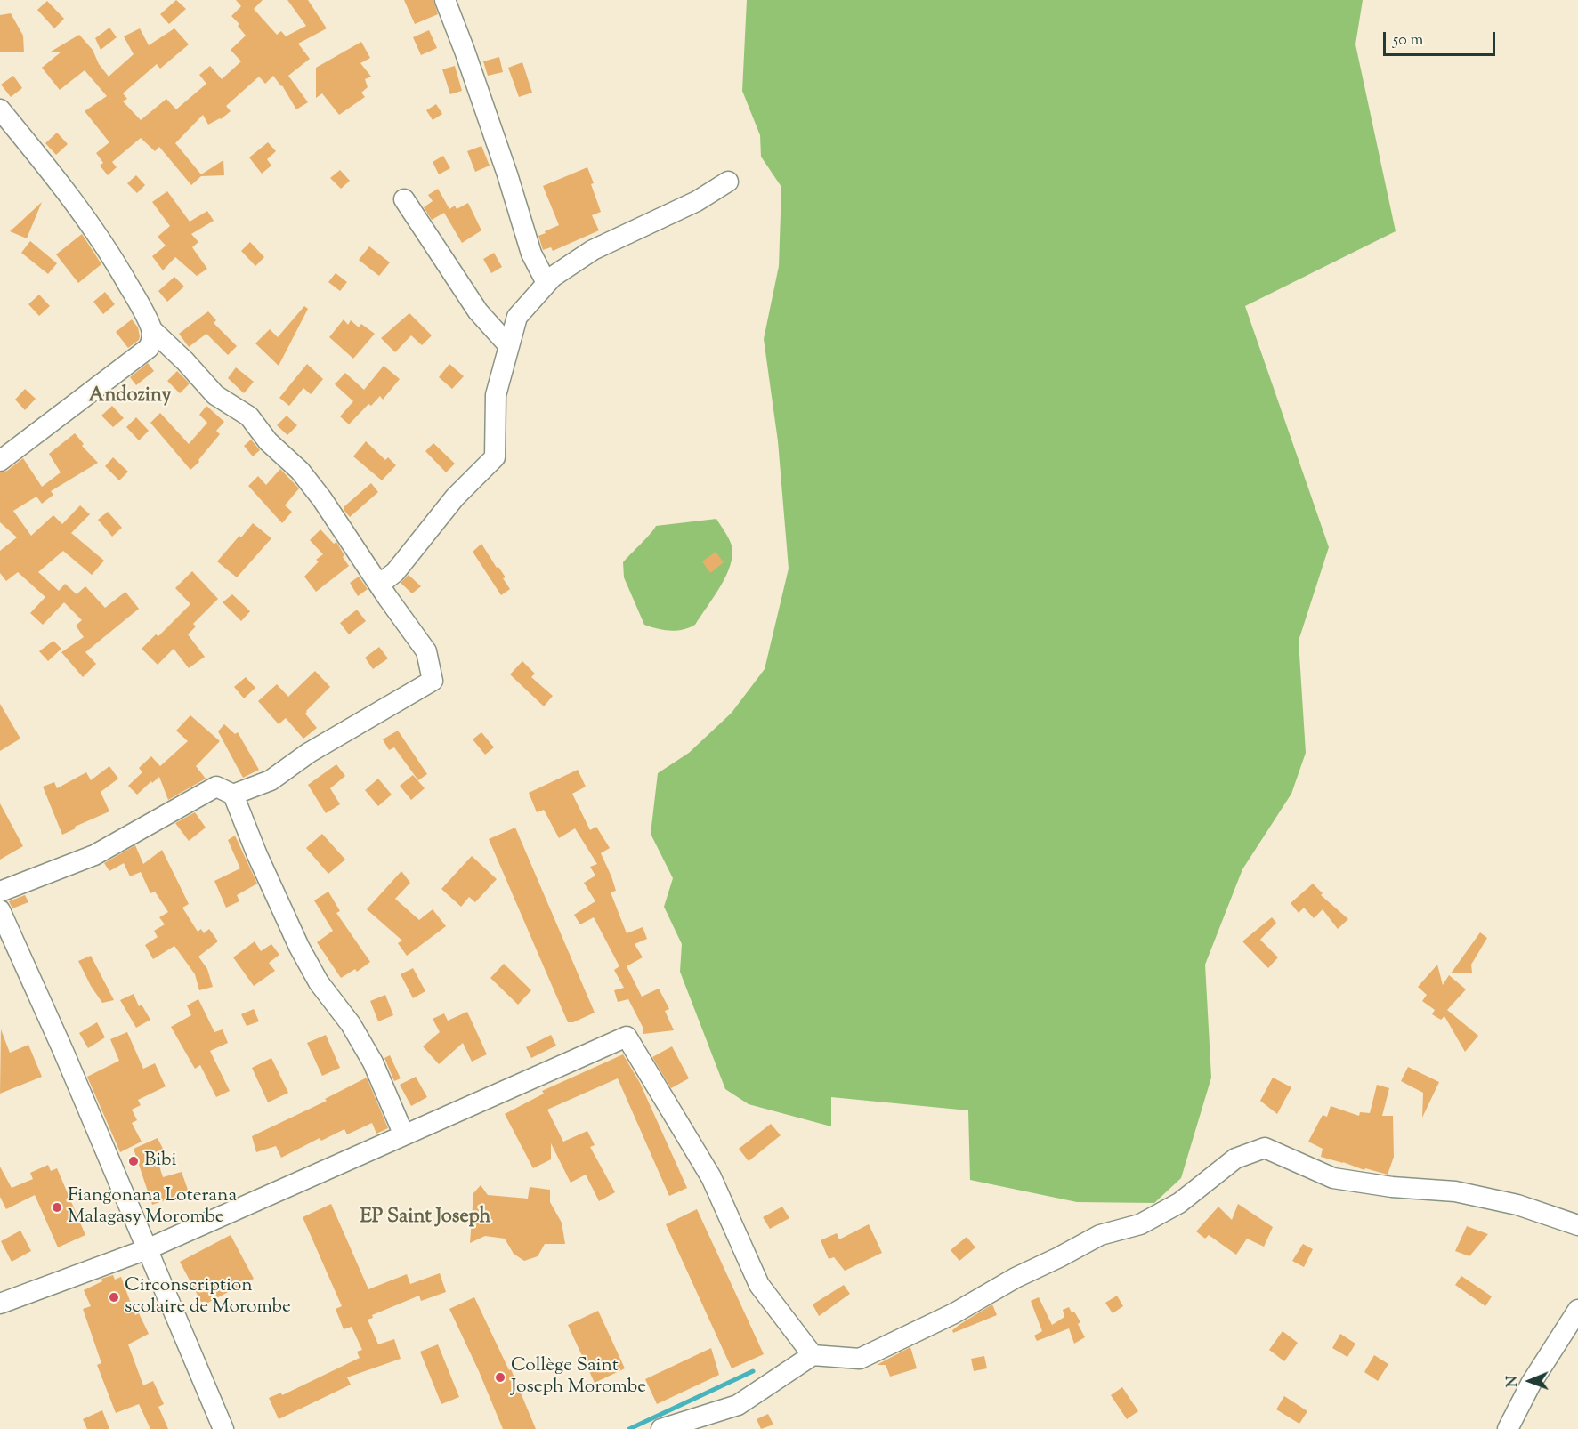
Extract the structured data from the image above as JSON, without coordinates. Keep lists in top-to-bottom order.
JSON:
{
  "districts": ["Andoziny", "EP Saint Joseph"],
  "places": [
    "Bibi",
    "Fiangonana Loterana Malagasy Morombe",
    "Circonscription scolaire de Morombe",
    "Collège Saint Joseph Morombe"
  ],
  "scale_bar": "50 m",
  "north": "left"
}
